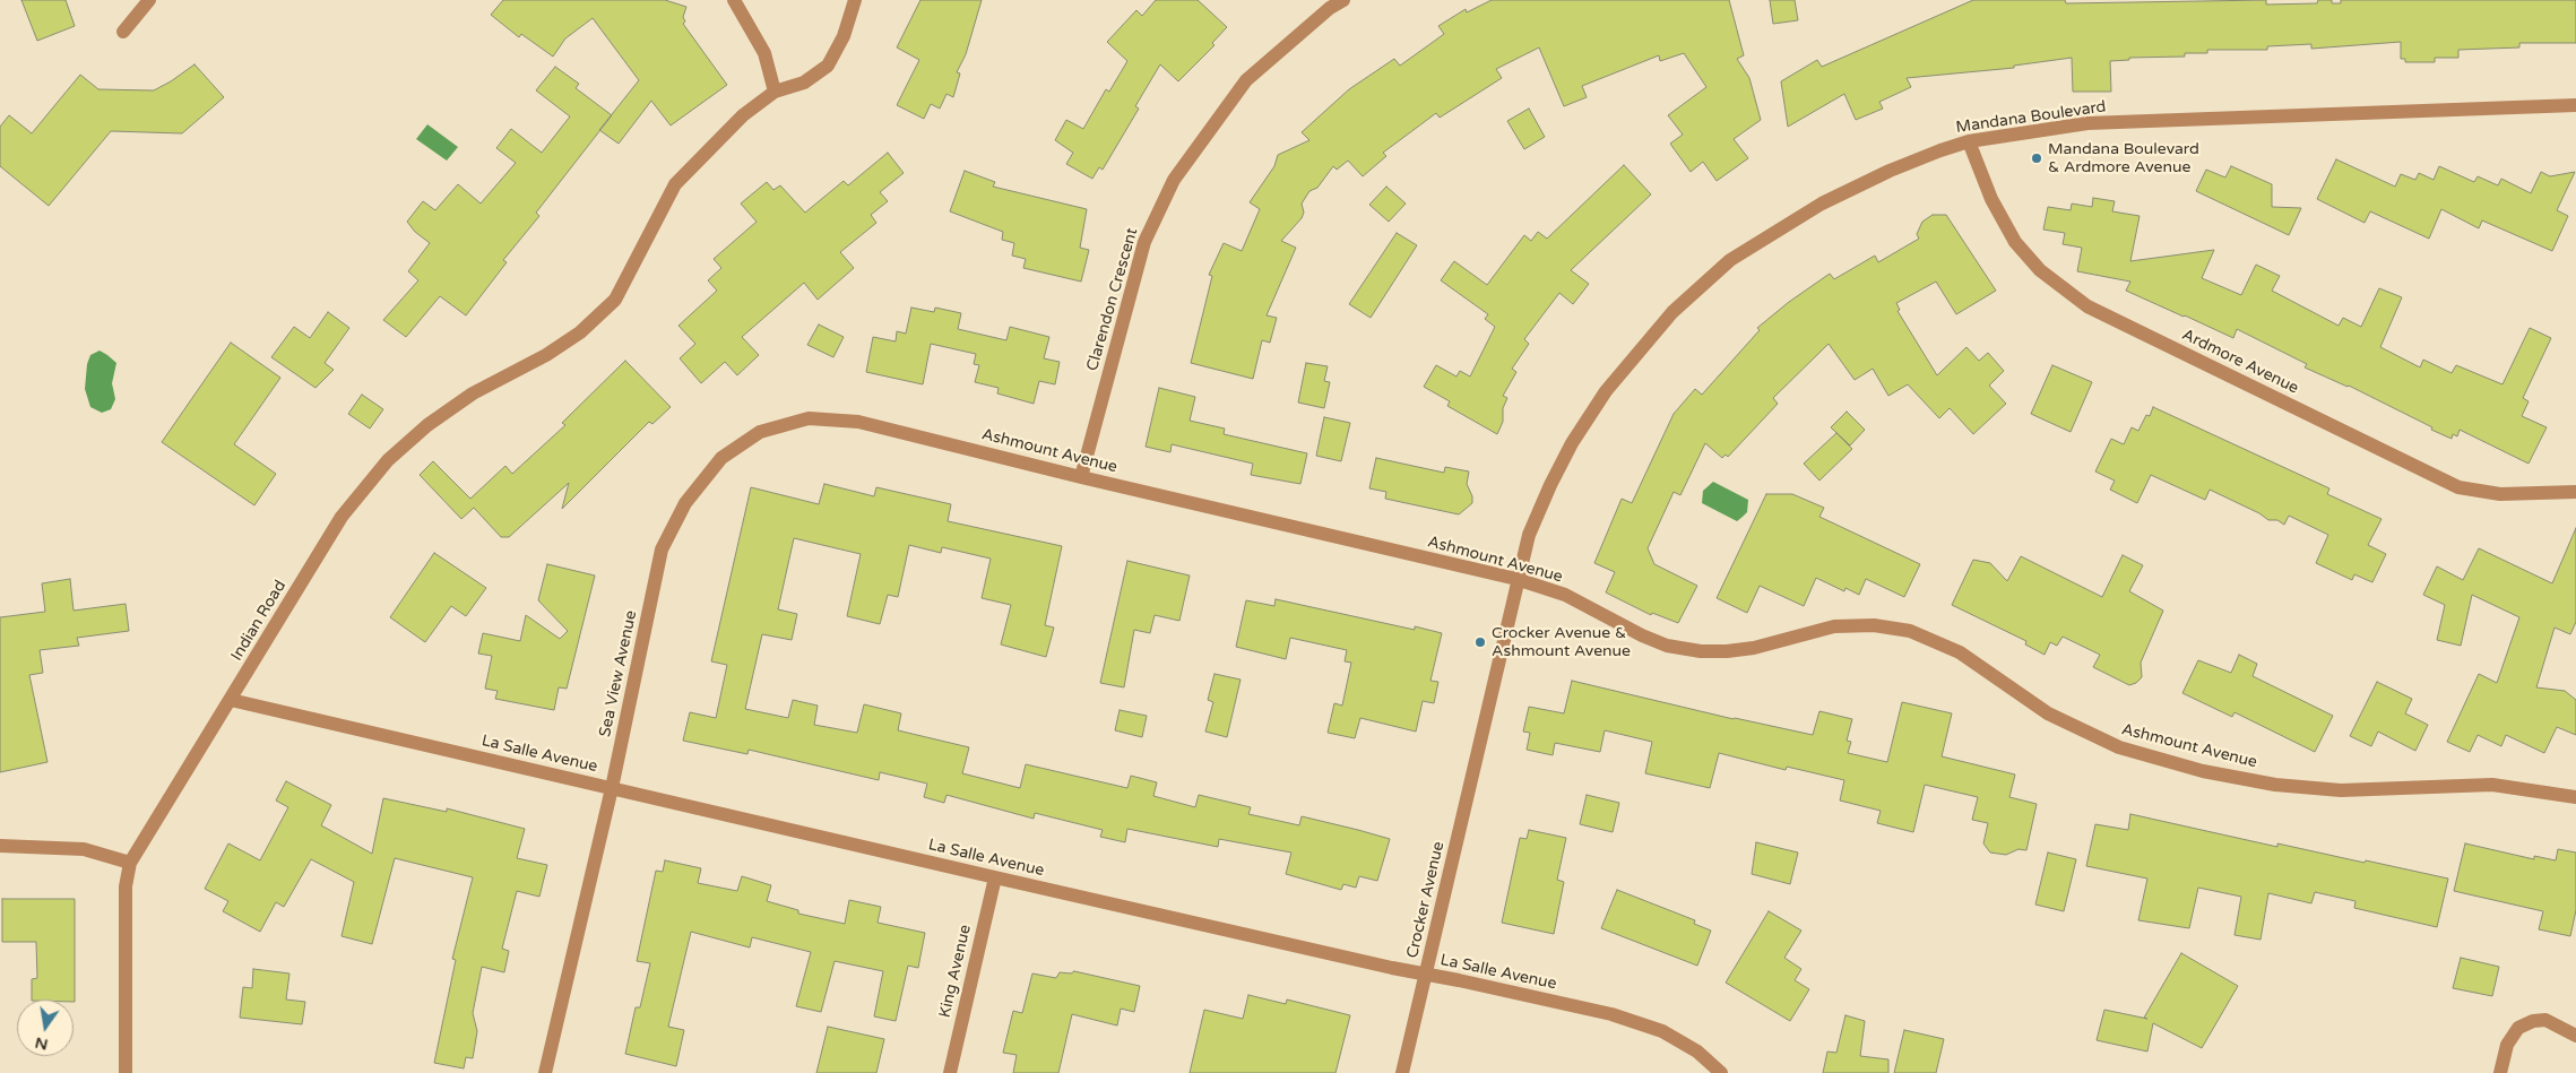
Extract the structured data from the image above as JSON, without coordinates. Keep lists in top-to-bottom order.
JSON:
{
  "streets": {
    "street": [
      "Mandana Boulevard",
      "Clarendon Crescent",
      "Ardmore Avenue",
      "Ashmount Avenue",
      "Indian Road",
      "Sea View Avenue",
      "La Salle Avenue",
      "Crocker Avenue",
      "King Avenue"
    ]
  },
  "crossings": [
    ["Mandana Boulevard", "Ardmore Avenue"],
    ["Mandana Boulevard", "Ashmount Avenue"],
    ["Mandana Boulevard", "Crocker Avenue"],
    ["Clarendon Crescent", "Ashmount Avenue"],
    ["Ashmount Avenue", "Sea View Avenue"],
    ["Indian Road", "La Salle Avenue"],
    ["Sea View Avenue", "La Salle Avenue"],
    ["La Salle Avenue", "Crocker Avenue"],
    ["La Salle Avenue", "King Avenue"]
  ],
  "places": ["Mandana Boulevard & Ardmore Avenue", "Crocker Avenue & Ashmount Avenue"],
  "north": "bottom"
}
